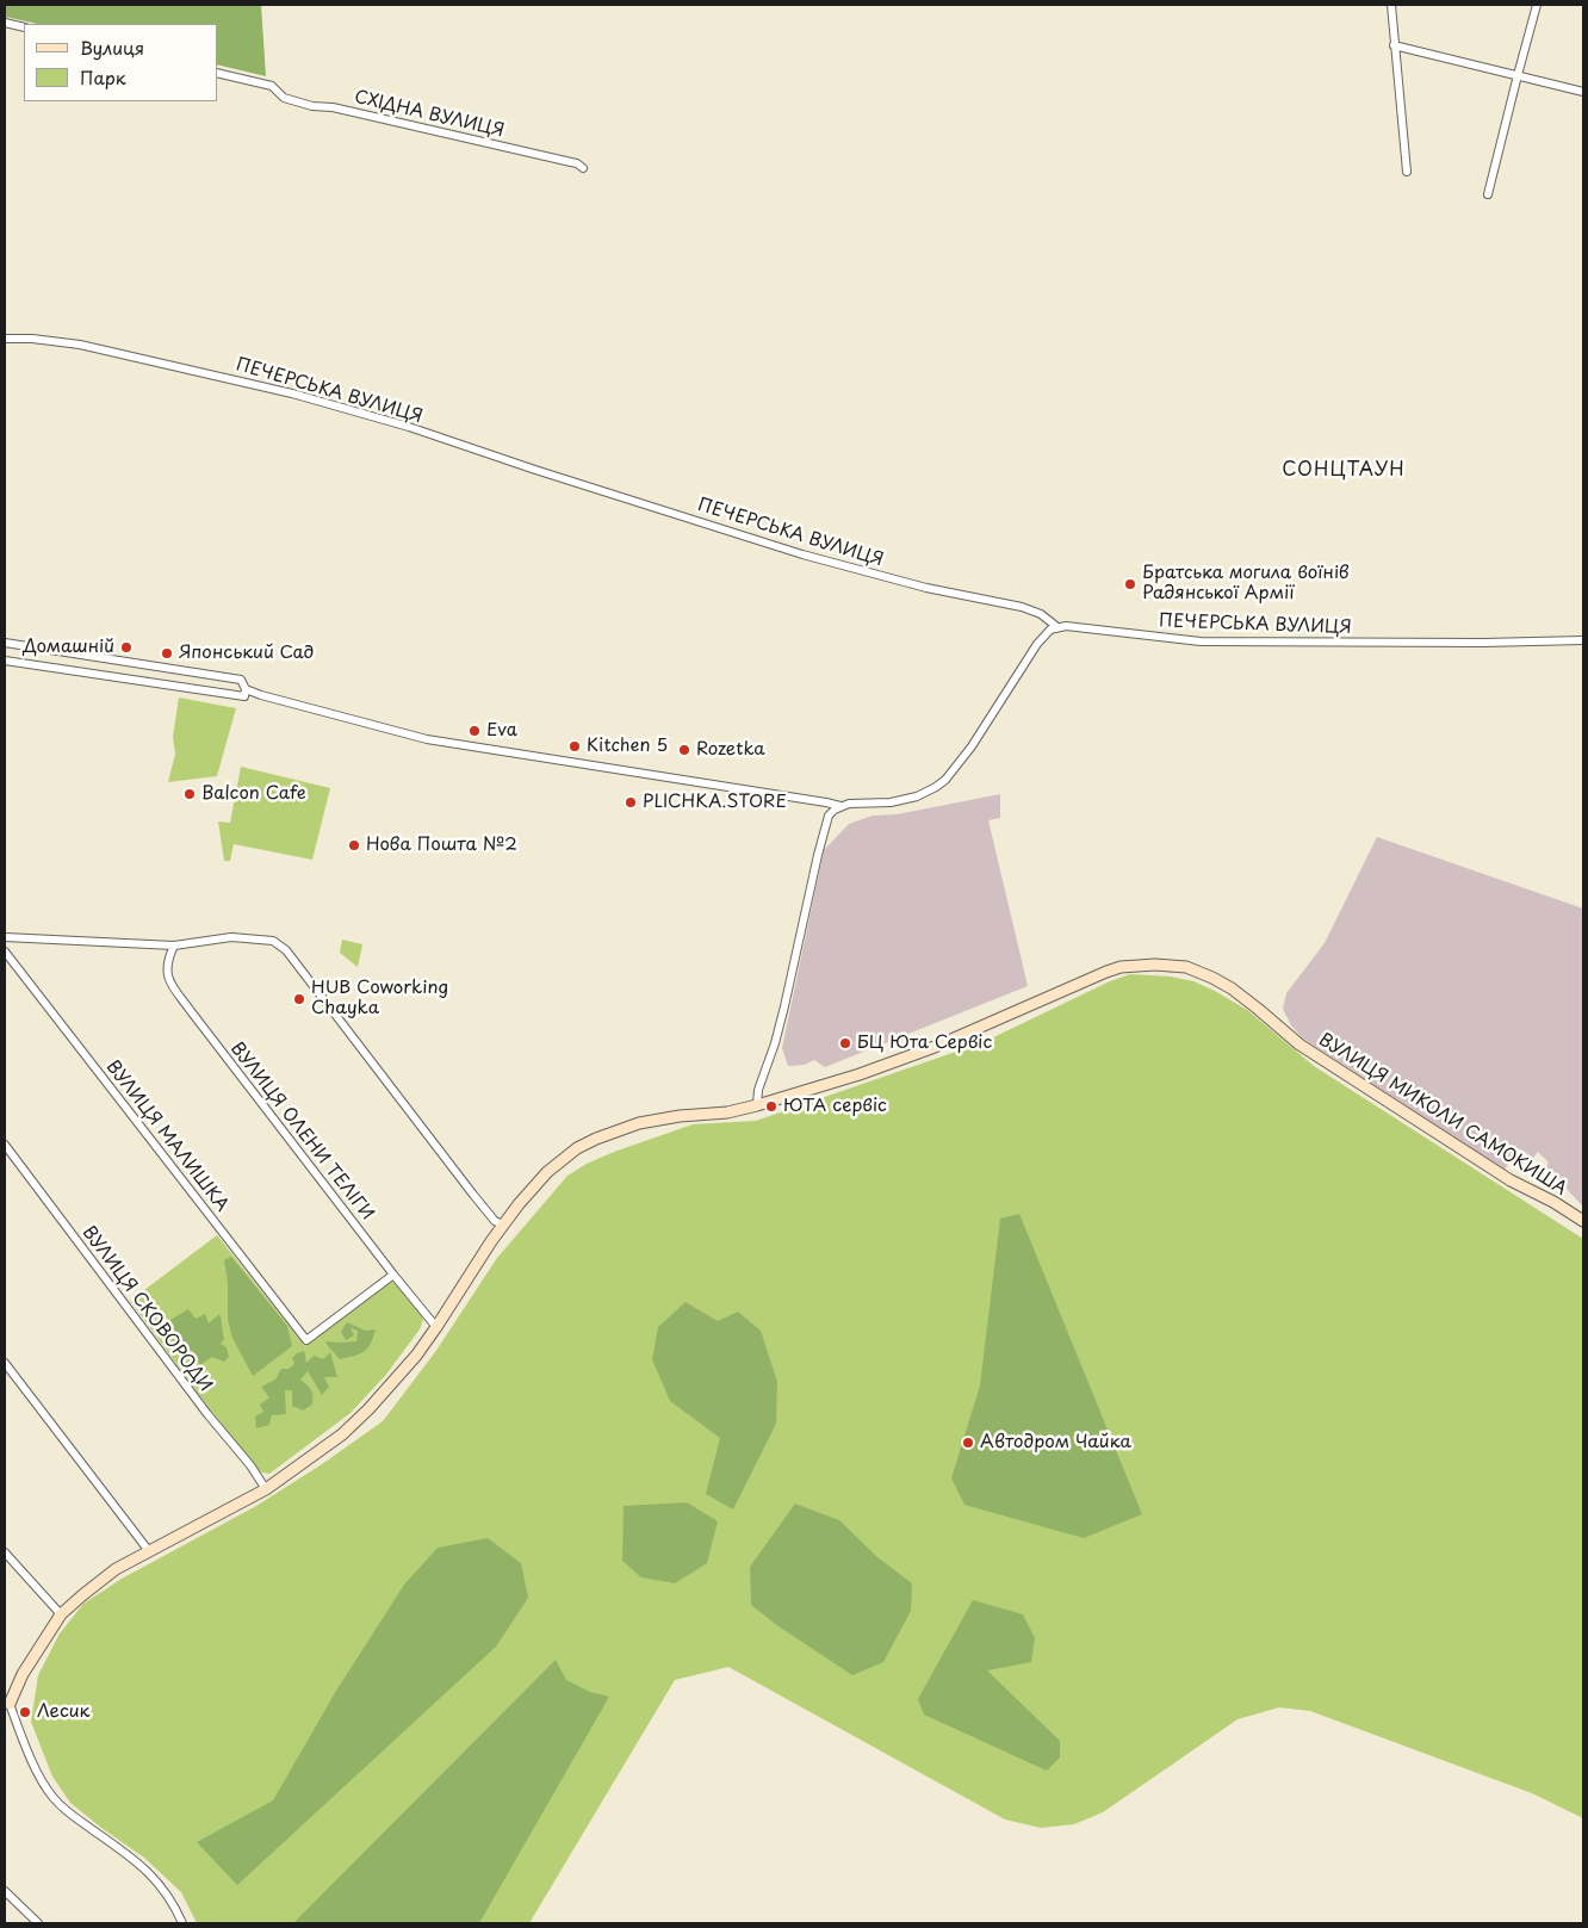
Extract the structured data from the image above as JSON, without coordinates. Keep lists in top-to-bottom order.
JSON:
{
  "streets": {
    "street": [
      "СХІДНА ВУЛИЦЯ",
      "ПЕЧЕРСЬКА ВУЛИЦЯ",
      "ВУЛИЦЯ МИКОЛИ САМОКИША",
      "ВУЛИЦЯ ОЛЕНИ ТЕЛІГИ",
      "ВУЛИЦЯ МАЛИШКА",
      "ВУЛИЦЯ СКОВОРОДИ"
    ]
  },
  "crossings": [
    ["ВУЛИЦЯ МИКОЛИ САМОКИША", "ВУЛИЦЯ ОЛЕНИ ТЕЛІГИ"],
    ["ВУЛИЦЯ МИКОЛИ САМОКИША", "ВУЛИЦЯ СКОВОРОДИ"],
    ["ВУЛИЦЯ ОЛЕНИ ТЕЛІГИ", "ВУЛИЦЯ МАЛИШКА"]
  ],
  "districts": ["СОНЦТАУН"],
  "places": [
    "Братська могила воїнів Радянської Армії",
    "Домашній",
    "Японський Сад",
    "Eva",
    "Kitchen 5",
    "Rozetka",
    "Balcon Cafe",
    "PLICHKA.STORE",
    "Нова Пошта №2",
    "HUB Coworking Chayka",
    "БЦ Юта Сервіс",
    "ЮТА сервіс",
    "Автодром Чайка",
    "Лесик"
  ],
  "legend": ["Вулиця", "Парк"]
}
